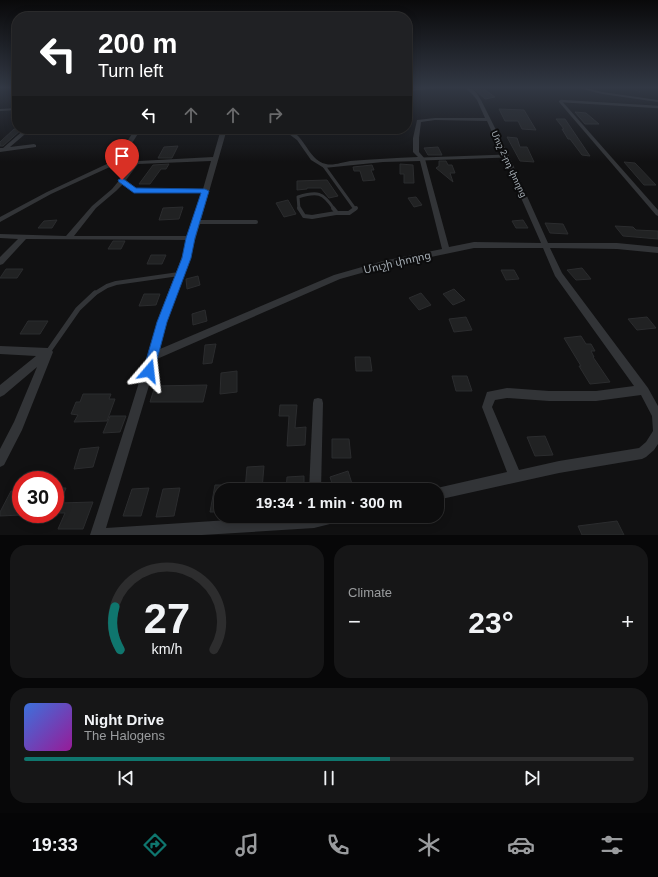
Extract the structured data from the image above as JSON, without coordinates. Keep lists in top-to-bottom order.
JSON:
{
  "streets": {
    "street": ["Մուշ 2-րդ փողոց", "Մուշի փողոց"]
  },
  "crossings": [
    ["Մուշ 2-րդ փողոց", "Մուշի փողոց"]
  ],
  "page": {
    "turn": ["200 m", "Turn left"],
    "limit": "30",
    "trip": "19:34 · 1 min · 300 m",
    "tile": "Climate",
    "heat": ["−", "23°", "+"],
    "song": ["Night Drive", "The Halogens"],
    "tabs": "19:33",
    "gauge": ["27", "km/h"]
  }
}
